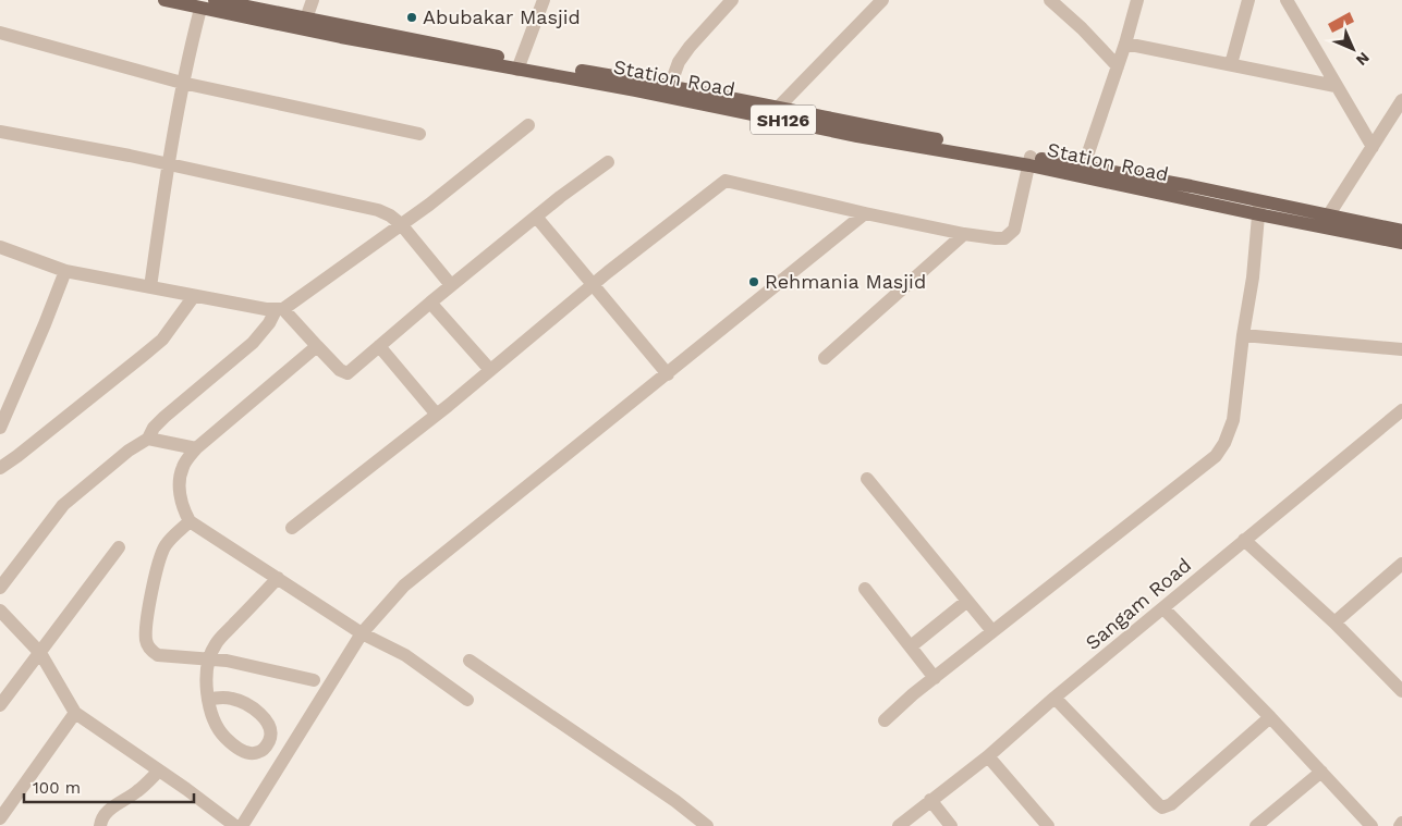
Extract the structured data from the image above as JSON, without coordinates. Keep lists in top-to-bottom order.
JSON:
{
  "streets": {
    "main road": ["Station Road", "SH126"],
    "street": ["Sangam Road"]
  },
  "places": ["Abubakar Masjid", "Rehmania Masjid"],
  "scale_bar": "100 m",
  "north": "bottom right"
}
